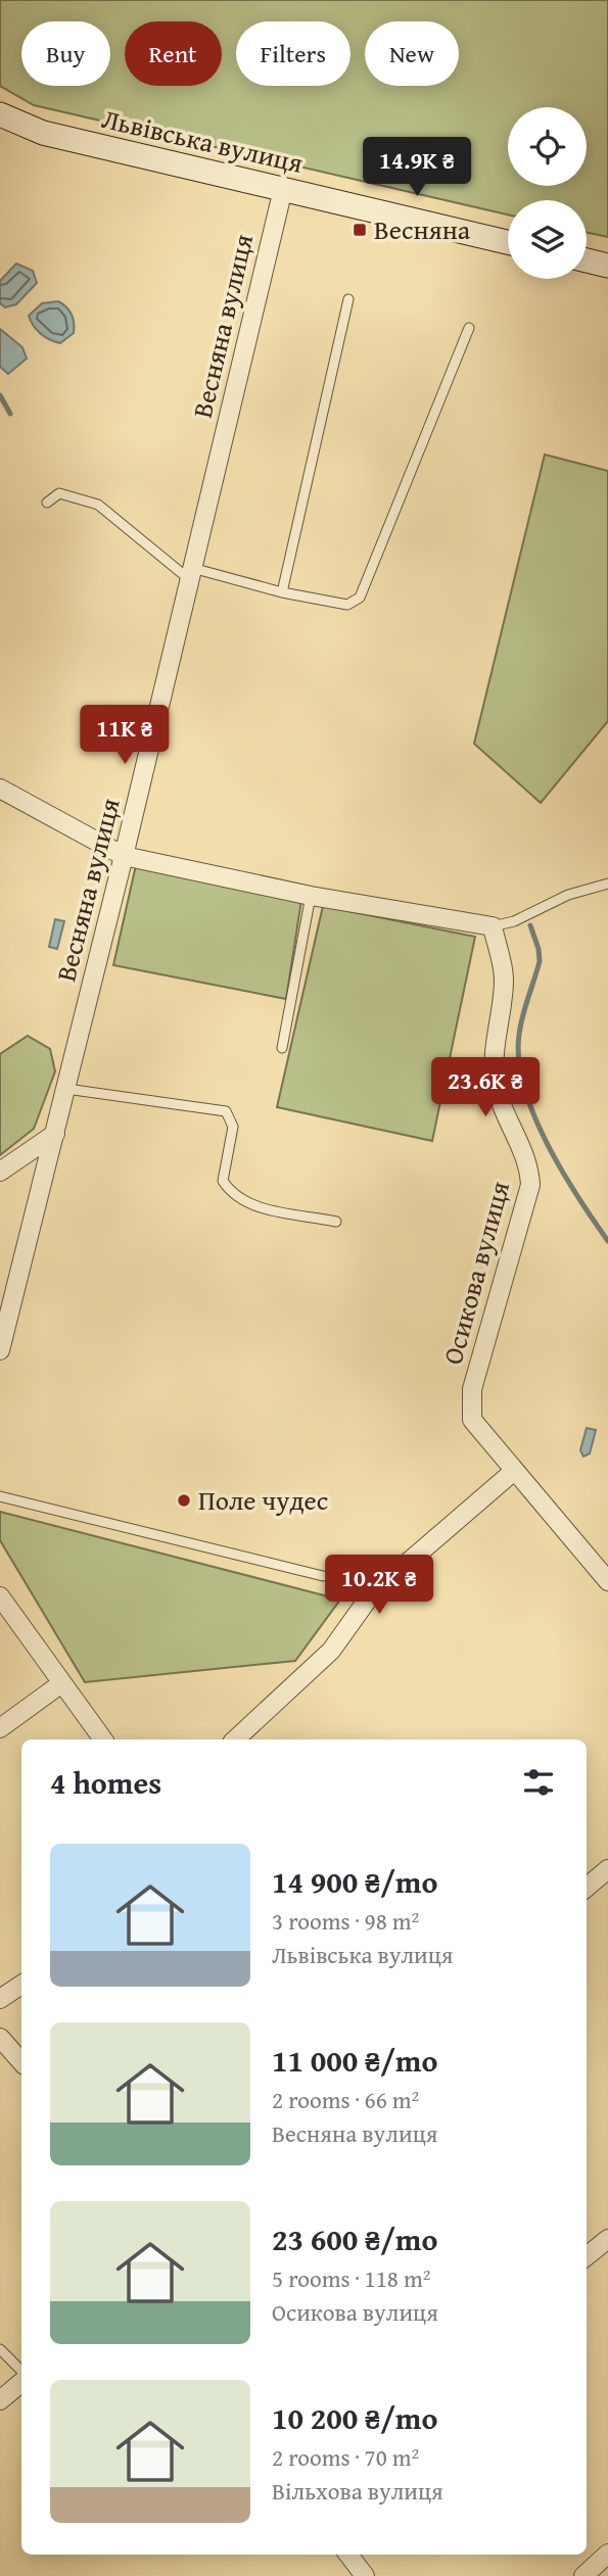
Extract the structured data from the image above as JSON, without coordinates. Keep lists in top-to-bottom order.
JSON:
{
  "streets": {
    "main road": ["Львівська вулиця"],
    "street": ["Весняна вулиця", "Осикова вулиця"]
  },
  "crossings": [
    ["Львівська вулиця", "Весняна вулиця"]
  ],
  "places": {
    "transit": ["Весняна"],
    "other": ["Поле чудес"]
  },
  "page": {
    "chip": [
      "Buy",
      "Rent",
      "Filters",
      "New"
    ],
    "price": [
      "14.9K ₴",
      "11K ₴",
      "23.6K ₴",
      "10.2K ₴"
    ],
    "heading": "4 homes",
    "list": [
      {
        "name": "14 900 ₴/mo",
        "note": "3 rooms · 98 m² · Львівська вулиця"
      },
      {
        "name": "11 000 ₴/mo",
        "note": "2 rooms · 66 m² · Весняна вулиця"
      },
      {
        "name": "23 600 ₴/mo",
        "note": "5 rooms · 118 m² · Осикова вулиця"
      },
      {
        "name": "10 200 ₴/mo",
        "note": "2 rooms · 70 m² · Вільхова вулиця"
      }
    ]
  }
}
